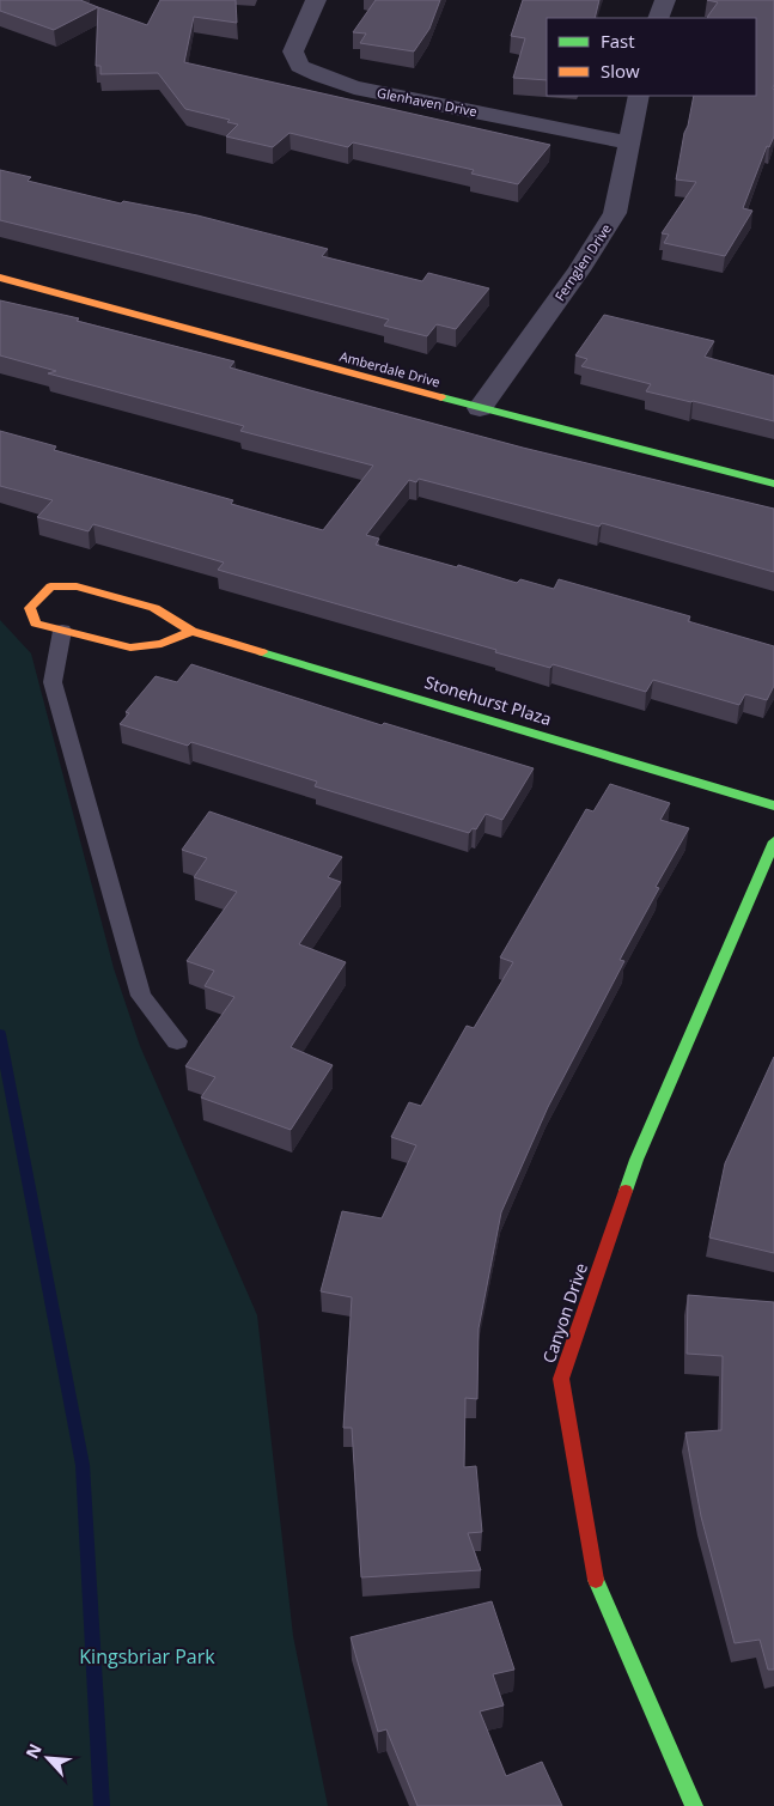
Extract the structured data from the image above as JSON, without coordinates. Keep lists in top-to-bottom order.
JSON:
{
  "streets": {
    "street": [
      "Glenhaven Drive",
      "Fernglen Drive",
      "Amberdale Drive",
      "Stonehurst Plaza",
      "Canyon Drive"
    ]
  },
  "crossings": [
    ["Glenhaven Drive", "Fernglen Drive"],
    ["Fernglen Drive", "Amberdale Drive"]
  ],
  "parks": ["Kingsbriar Park"],
  "legend": ["Fast", "Slow"],
  "north": "top left"
}
